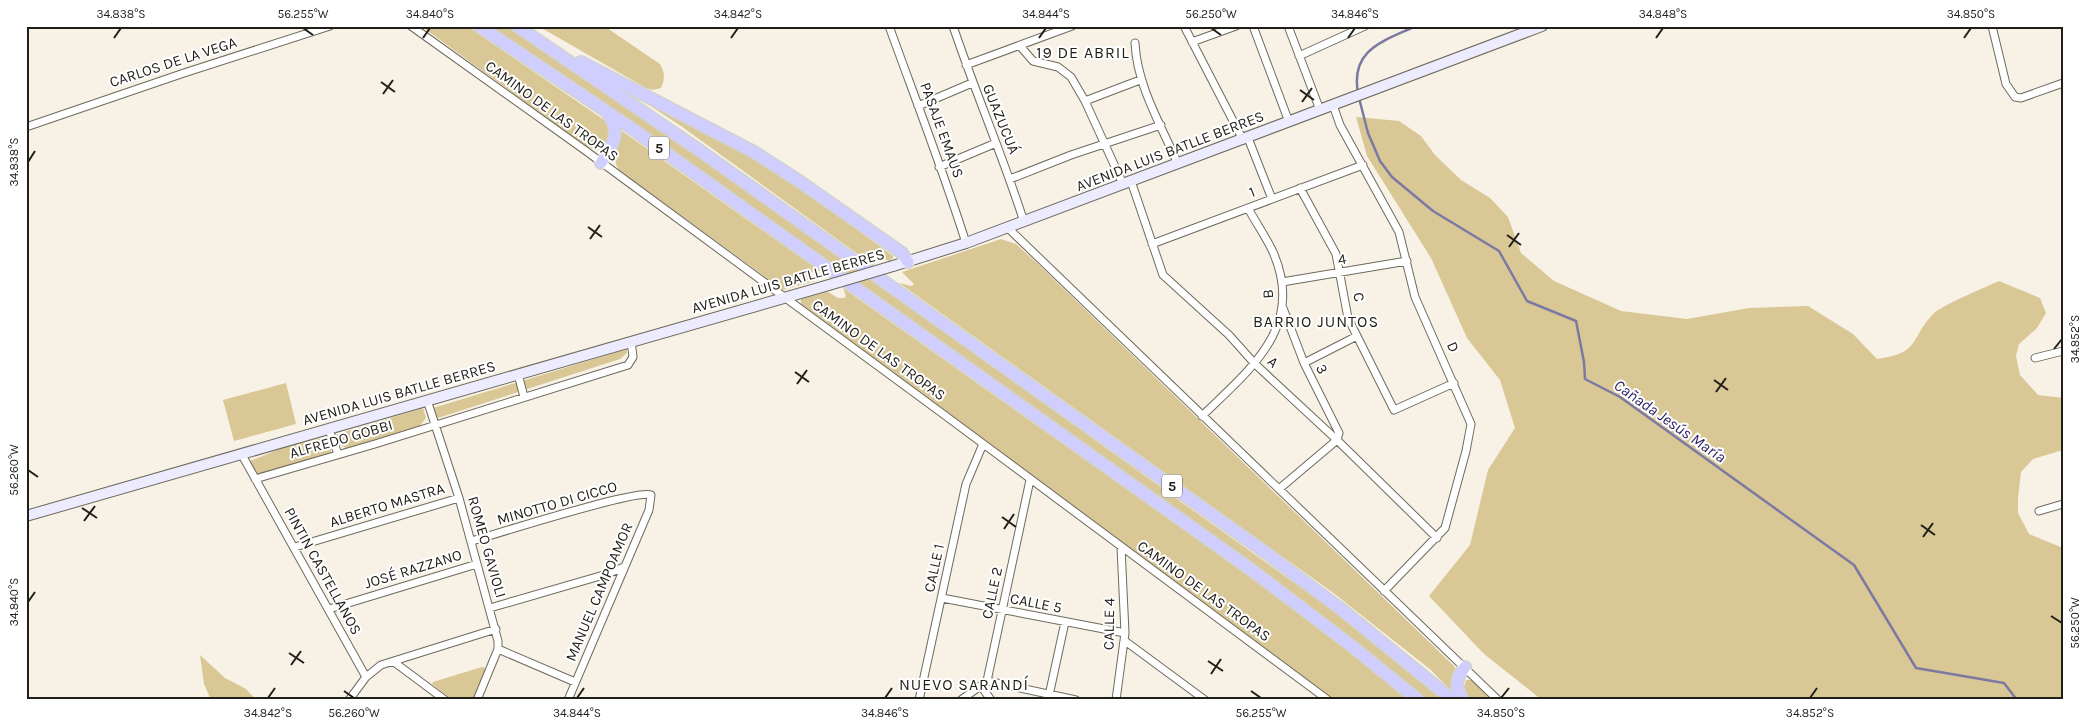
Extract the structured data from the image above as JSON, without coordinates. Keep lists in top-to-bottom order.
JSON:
{
  "streets": {
    "highway": ["5"],
    "main road": ["AVENIDA LUIS BATLLE BERRES"],
    "street": [
      "CARLOS DE LA VEGA",
      "CAMINO DE LAS TROPAS",
      "GUAZUCUÁ",
      "PASAJE EMAUS",
      "1",
      "4",
      "B",
      "C",
      "D",
      "A",
      "3",
      "ALFREDO GOBBI",
      "MINOTTO DI CICCO",
      "ALBERTO MASTRA",
      "ROMEO GAVIOLI",
      "CALLE 1",
      "JOSÉ RAZZANO",
      "PINTIN CASTELLANOS",
      "MANUEL CAMPOAMOR",
      "CALLE 2",
      "CALLE 5",
      "CALLE 4"
    ]
  },
  "crossings": [
    ["CAMINO DE LAS TROPAS", "AVENIDA LUIS BATLLE BERRES"],
    ["CAMINO DE LAS TROPAS", "CALLE 1"],
    ["CAMINO DE LAS TROPAS", "CALLE 2"],
    ["CAMINO DE LAS TROPAS", "CALLE 4"],
    ["GUAZUCUÁ", "AVENIDA LUIS BATLLE BERRES"],
    ["PASAJE EMAUS", "AVENIDA LUIS BATLLE BERRES"],
    ["AVENIDA LUIS BATLLE BERRES", "D"],
    ["AVENIDA LUIS BATLLE BERRES", "A"],
    ["AVENIDA LUIS BATLLE BERRES", "ALFREDO GOBBI"],
    ["AVENIDA LUIS BATLLE BERRES", "ROMEO GAVIOLI"],
    ["AVENIDA LUIS BATLLE BERRES", "PINTIN CASTELLANOS"],
    ["1", "B"],
    ["1", "C"],
    ["1", "D"],
    ["1", "A"],
    ["4", "B"],
    ["4", "C"],
    ["4", "D"],
    ["B", "A"],
    ["B", "3"],
    ["C", "D"],
    ["D", "A"],
    ["A", "3"],
    ["ALFREDO GOBBI", "ROMEO GAVIOLI"],
    ["ALFREDO GOBBI", "PINTIN CASTELLANOS"],
    ["MINOTTO DI CICCO", "ROMEO GAVIOLI"],
    ["MINOTTO DI CICCO", "MANUEL CAMPOAMOR"],
    ["ALBERTO MASTRA", "ROMEO GAVIOLI"],
    ["ALBERTO MASTRA", "PINTIN CASTELLANOS"],
    ["ROMEO GAVIOLI", "JOSÉ RAZZANO"],
    ["CALLE 1", "CALLE 5"],
    ["JOSÉ RAZZANO", "PINTIN CASTELLANOS"],
    ["CALLE 2", "CALLE 5"],
    ["CALLE 5", "CALLE 4"]
  ],
  "districts": ["19 DE ABRIL", "BARRIO JUNTOS", "NUEVO SARANDÍ"],
  "water": ["Cañada Jesús María"],
  "coordinates": [
    "34.838°S",
    "56.255°W",
    "34.840°S",
    "34.842°S",
    "34.844°S",
    "56.250°W",
    "34.846°S",
    "34.848°S",
    "34.850°S",
    "34.852°S",
    "56.260°W"
  ]
}
